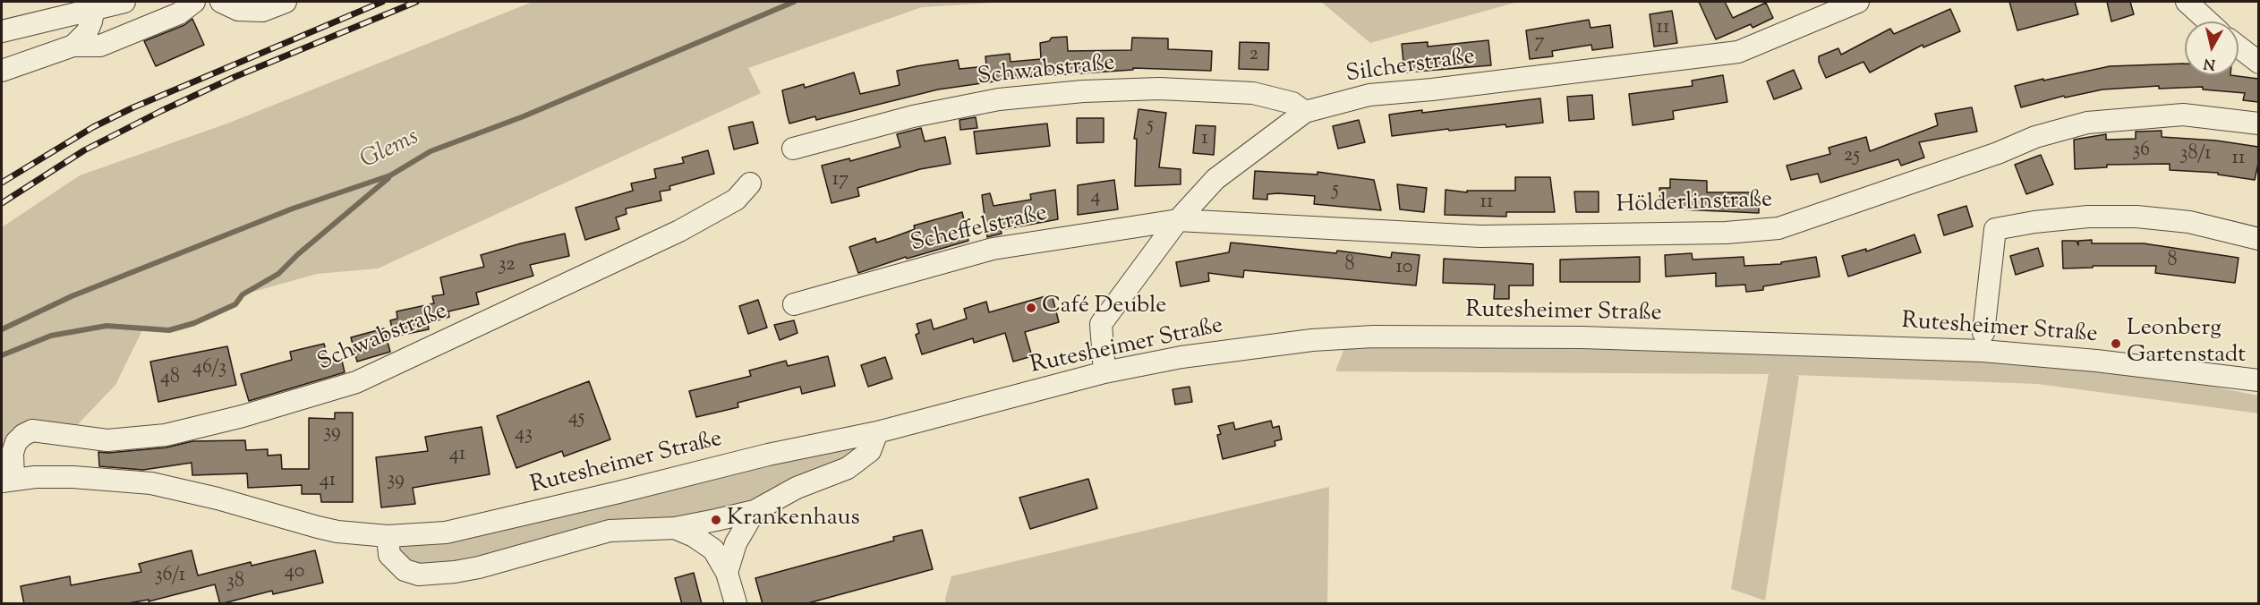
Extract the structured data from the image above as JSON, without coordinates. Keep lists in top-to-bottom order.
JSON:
{
  "streets": {
    "street": [
      "Silcherstraße",
      "Schwabstraße",
      "Hölderlinstraße",
      "Scheffelstraße",
      "Rutesheimer Straße"
    ]
  },
  "crossings": [
    ["Silcherstraße", "Schwabstraße"],
    ["Silcherstraße", "Hölderlinstraße"],
    ["Silcherstraße", "Scheffelstraße"],
    ["Silcherstraße", "Rutesheimer Straße"],
    ["Schwabstraße", "Rutesheimer Straße"],
    ["Hölderlinstraße", "Scheffelstraße"]
  ],
  "water": ["Glems"],
  "places": ["Café Deuble", "Leonberg Gartenstadt", "Krankenhaus"],
  "house_numbers": [
    "11",
    "7",
    "2",
    "5",
    "1",
    "36",
    "38/1",
    "25",
    "11",
    "17",
    "5",
    "4",
    "11",
    "8",
    "32",
    "8",
    "10",
    "46/3",
    "48",
    "45",
    "39",
    "43",
    "41",
    "39",
    "41",
    "40",
    "36/1",
    "38"
  ],
  "north": "bottom"
}
